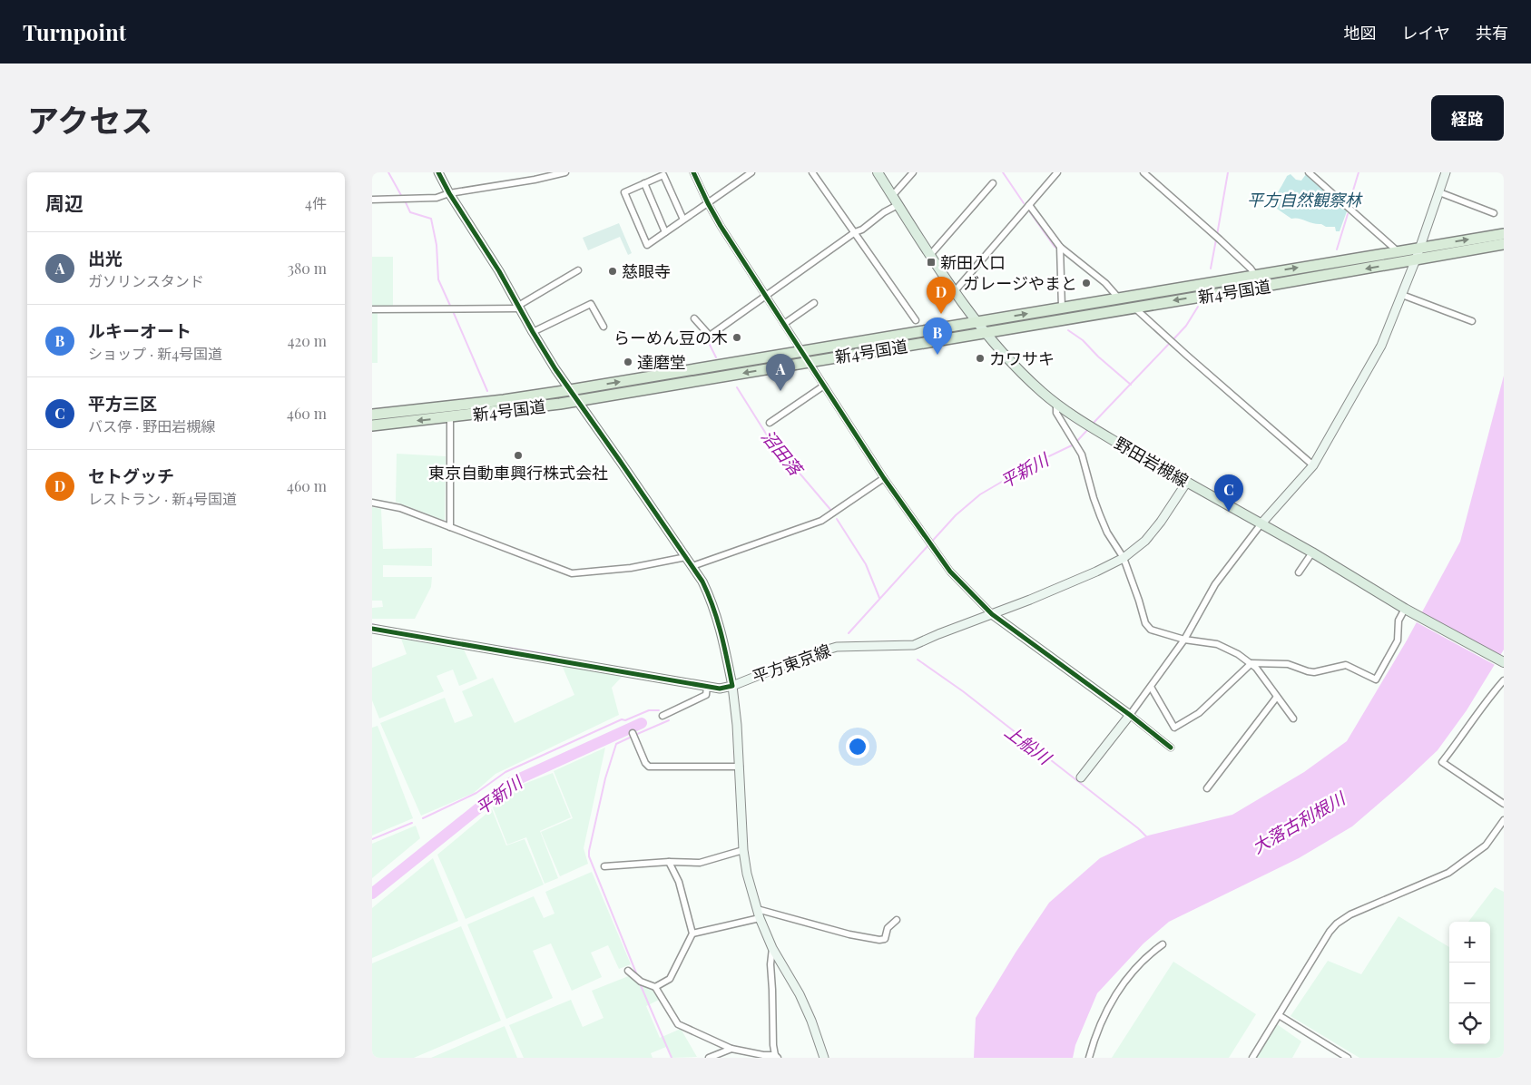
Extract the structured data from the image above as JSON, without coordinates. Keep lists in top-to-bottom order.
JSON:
{
  "streets": {
    "highway": ["新4号国道"],
    "main road": ["野田岩槻線"],
    "street": ["平方東京線"]
  },
  "crossings": [
    ["新4号国道", "野田岩槻線"],
    ["野田岩槻線", "平方東京線"]
  ],
  "water": [
    "沼田落",
    "平新川",
    "上船川",
    "大落古利根川"
  ],
  "parks": ["平方自然観察林"],
  "places": {
    "transit": ["新田入口"],
    "other": [
      "慈眼寺",
      "ガレージやまと",
      "らーめん豆の木",
      "カワサキ",
      "達磨堂",
      "東京自動車興行株式会社"
    ]
  },
  "page": {
    "header": "Turnpoint",
    "nav": ["地図", "レイヤ", "共有"],
    "title": "アクセス",
    "buttons": "経路",
    "heading": ["周辺", "4件"],
    "list": [
      {
        "mark": "A",
        "name": "出光",
        "note": "ガソリンスタンド",
        "value": "380 m"
      },
      {
        "mark": "B",
        "name": "ルキーオート",
        "note": "ショップ · 新4号国道",
        "value": "420 m"
      },
      {
        "mark": "C",
        "name": "平方三区",
        "note": "バス停 · 野田岩槻線",
        "value": "460 m"
      },
      {
        "mark": "D",
        "name": "セトグッチ",
        "note": "レストラン · 新4号国道",
        "value": "460 m"
      }
    ],
    "pins": [
      "D",
      "B",
      "A",
      "C"
    ],
    "map_buttons": ["+", "−"]
  }
}
